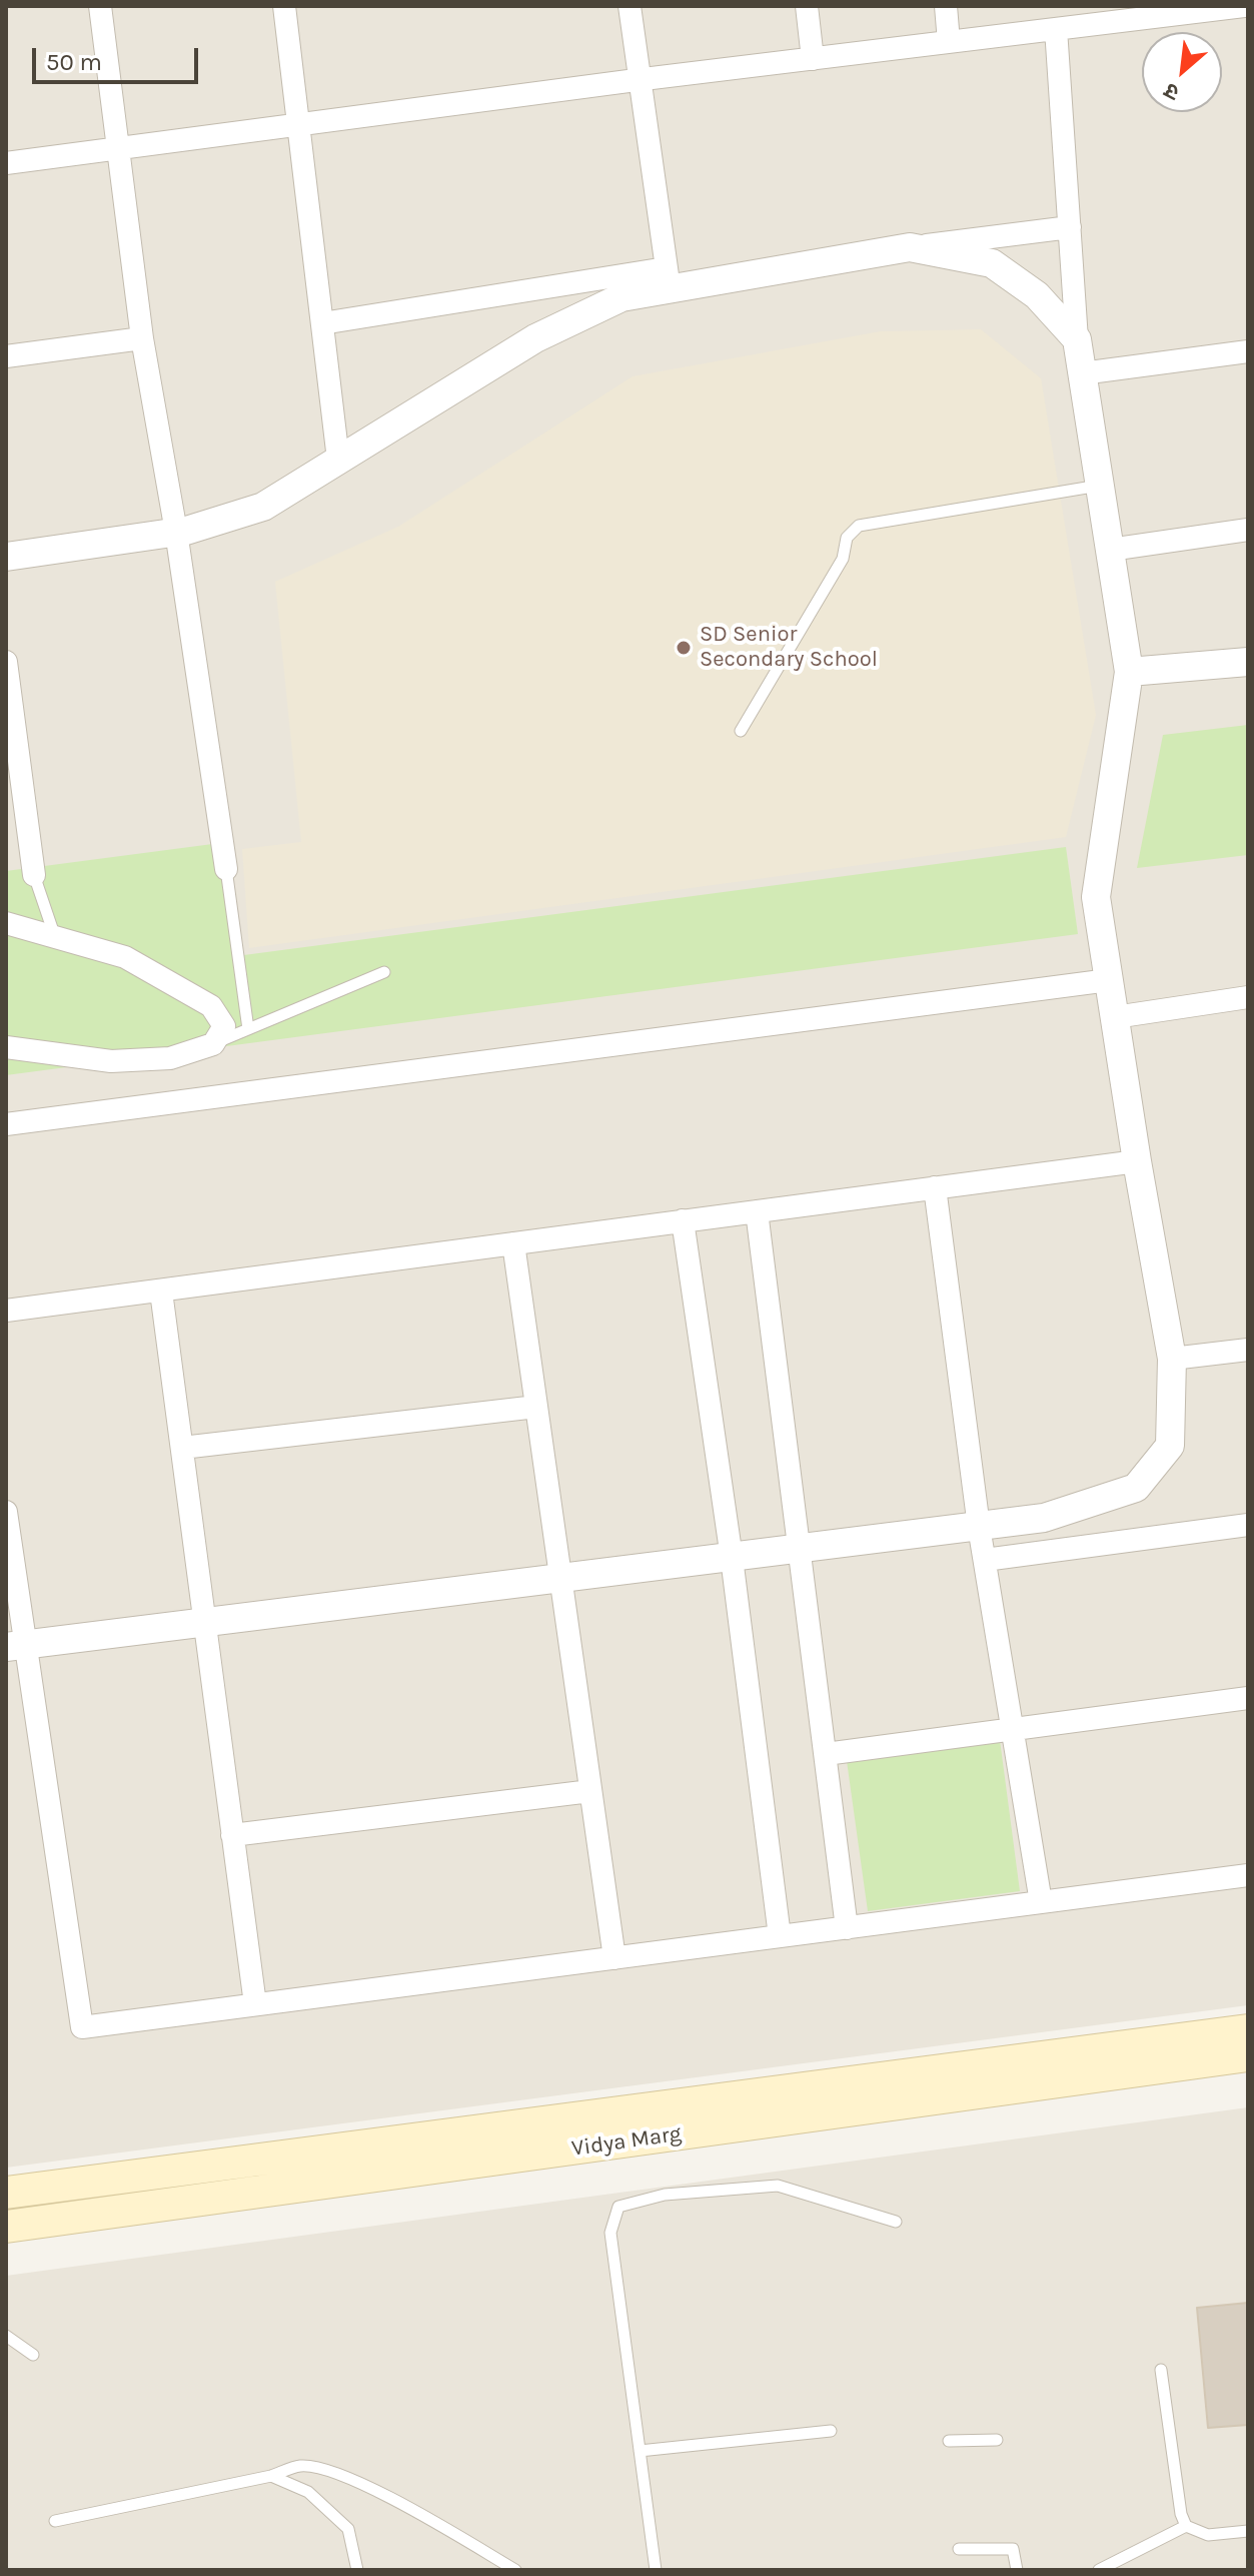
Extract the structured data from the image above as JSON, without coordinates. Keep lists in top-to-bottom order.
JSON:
{
  "streets": {
    "main road": ["Vidya Marg"]
  },
  "places": ["SD Senior Secondary School"],
  "scale_bar": "50 m",
  "north": "bottom left"
}
